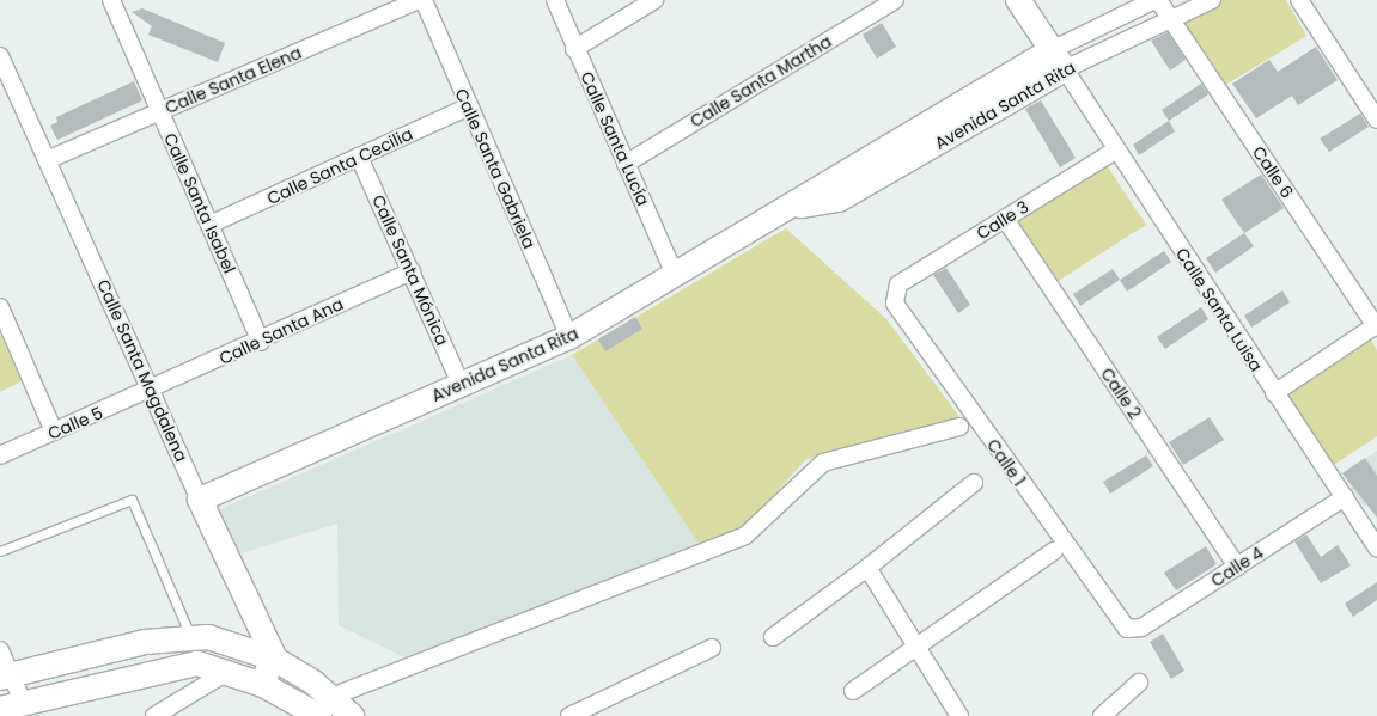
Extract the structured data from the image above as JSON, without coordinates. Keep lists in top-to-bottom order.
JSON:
{
  "streets": {
    "street": [
      "Calle Santa Elena",
      "Calle Santa Martha",
      "Avenida Santa Rita",
      "Calle Santa Lucía",
      "Calle Santa Cecilia",
      "Calle Santa Gabriela",
      "Calle 6",
      "Calle Santa Isabel",
      "Calle 3",
      "Calle Santa Mónica",
      "Calle Santa Luisa",
      "Calle Santa Ana",
      "Calle Santa Magdalena",
      "Calle 2",
      "Calle 5",
      "Calle 1",
      "Calle 4"
    ]
  },
  "crossings": [
    ["Calle Santa Elena", "Calle Santa Gabriela"],
    ["Calle Santa Elena", "Calle Santa Isabel"],
    ["Calle Santa Elena", "Calle Santa Magdalena"],
    ["Calle Santa Martha", "Calle Santa Lucía"],
    ["Avenida Santa Rita", "Calle Santa Lucía"],
    ["Avenida Santa Rita", "Calle Santa Gabriela"],
    ["Avenida Santa Rita", "Calle 6"],
    ["Avenida Santa Rita", "Calle Santa Mónica"],
    ["Avenida Santa Rita", "Calle Santa Luisa"],
    ["Avenida Santa Rita", "Calle Santa Magdalena"],
    ["Calle Santa Cecilia", "Calle Santa Gabriela"],
    ["Calle Santa Cecilia", "Calle Santa Isabel"],
    ["Calle Santa Cecilia", "Calle Santa Mónica"],
    ["Calle Santa Isabel", "Calle Santa Ana"],
    ["Calle 3", "Calle Santa Luisa"],
    ["Calle 3", "Calle 2"],
    ["Calle 3", "Calle 1"],
    ["Calle Santa Mónica", "Calle Santa Ana"],
    ["Calle Santa Luisa", "Calle 4"],
    ["Calle Santa Ana", "Calle Santa Magdalena"],
    ["Calle Santa Ana", "Calle 5"],
    ["Calle Santa Magdalena", "Calle 5"],
    ["Calle 2", "Calle 4"],
    ["Calle 1", "Calle 4"]
  ]
}
